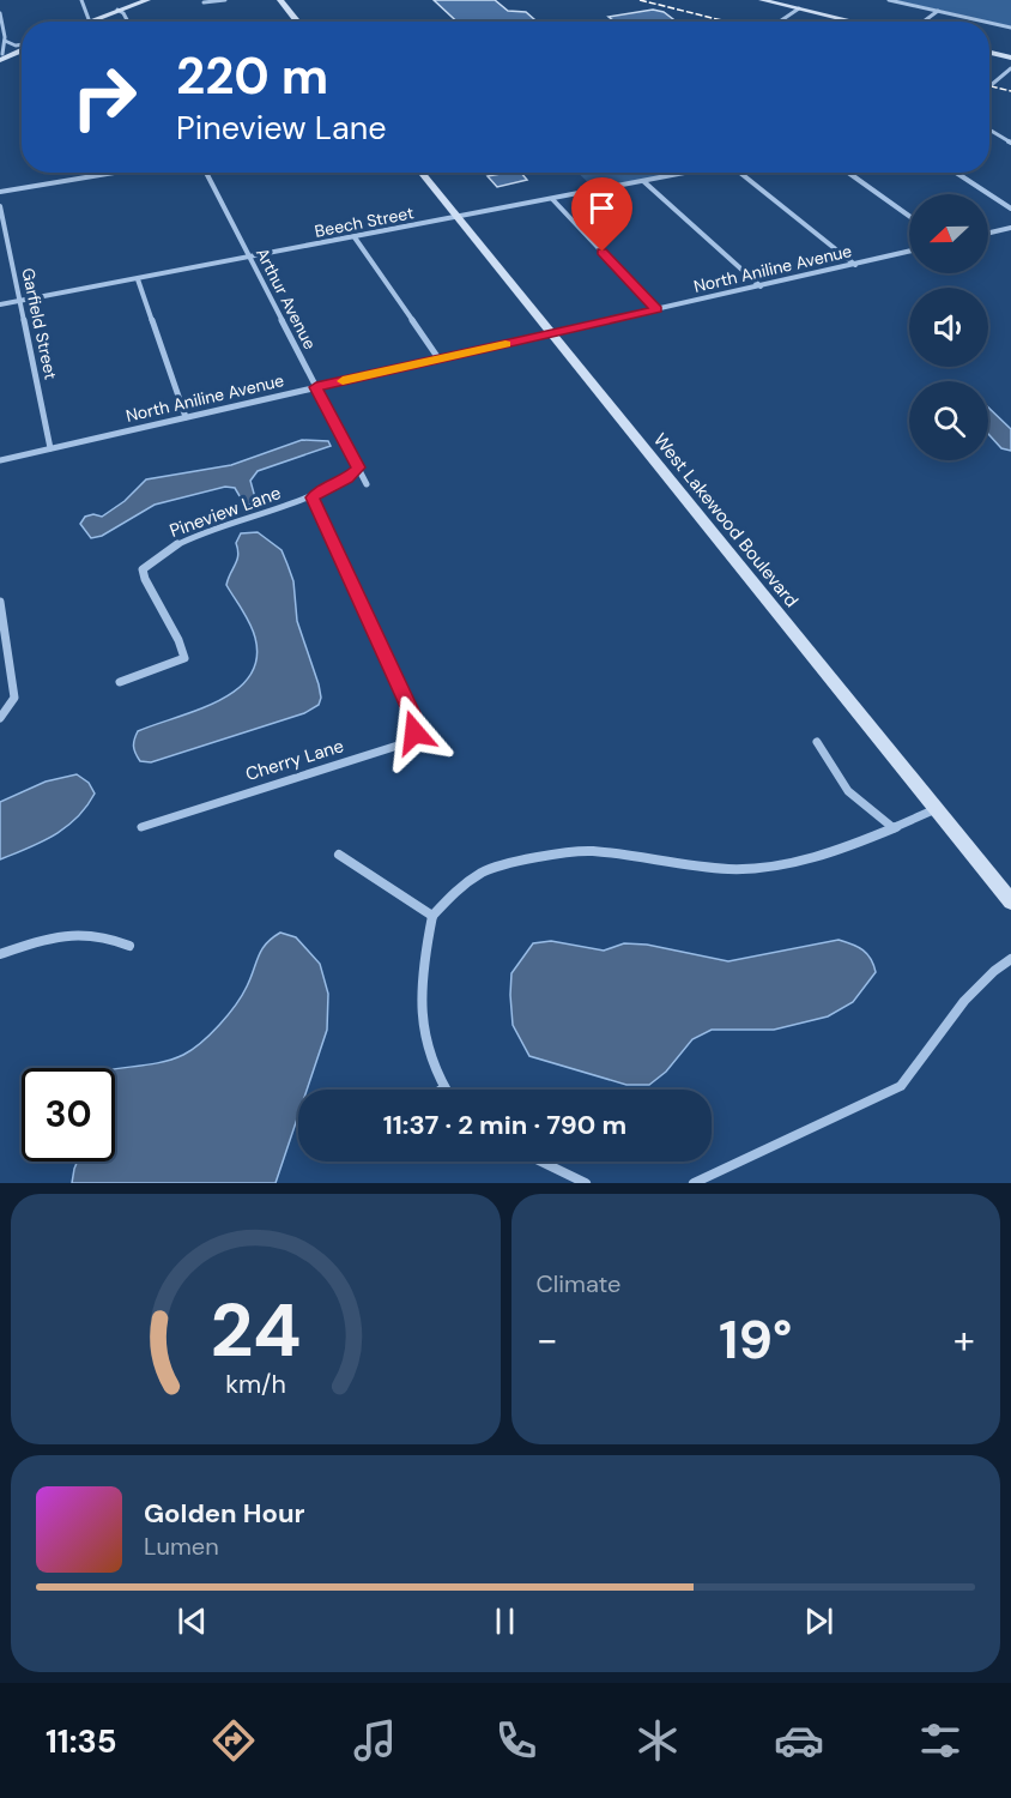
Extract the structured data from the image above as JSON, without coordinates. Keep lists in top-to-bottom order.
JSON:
{
  "streets": {
    "street": [
      "Beech Street",
      "North Aniline Avenue",
      "Arthur Avenue",
      "Garfield Street",
      "Pineview Lane",
      "West Lakewood Boulevard",
      "Cherry Lane"
    ]
  },
  "crossings": [
    ["Beech Street", "Arthur Avenue"],
    ["Beech Street", "Garfield Street"],
    ["Beech Street", "West Lakewood Boulevard"],
    ["North Aniline Avenue", "Arthur Avenue"],
    ["North Aniline Avenue", "Garfield Street"],
    ["North Aniline Avenue", "West Lakewood Boulevard"],
    ["Arthur Avenue", "Pineview Lane"],
    ["Pineview Lane", "Cherry Lane"]
  ],
  "north": "left",
  "page": {
    "turn": ["220 m", "Pineview Lane"],
    "limit": "30",
    "trip": "11:37 · 2 min · 790 m",
    "tile": "Climate",
    "heat": ["−", "19°", "+"],
    "song": ["Golden Hour", "Lumen"],
    "tabs": "11:35",
    "gauge": ["24", "km/h"]
  }
}
